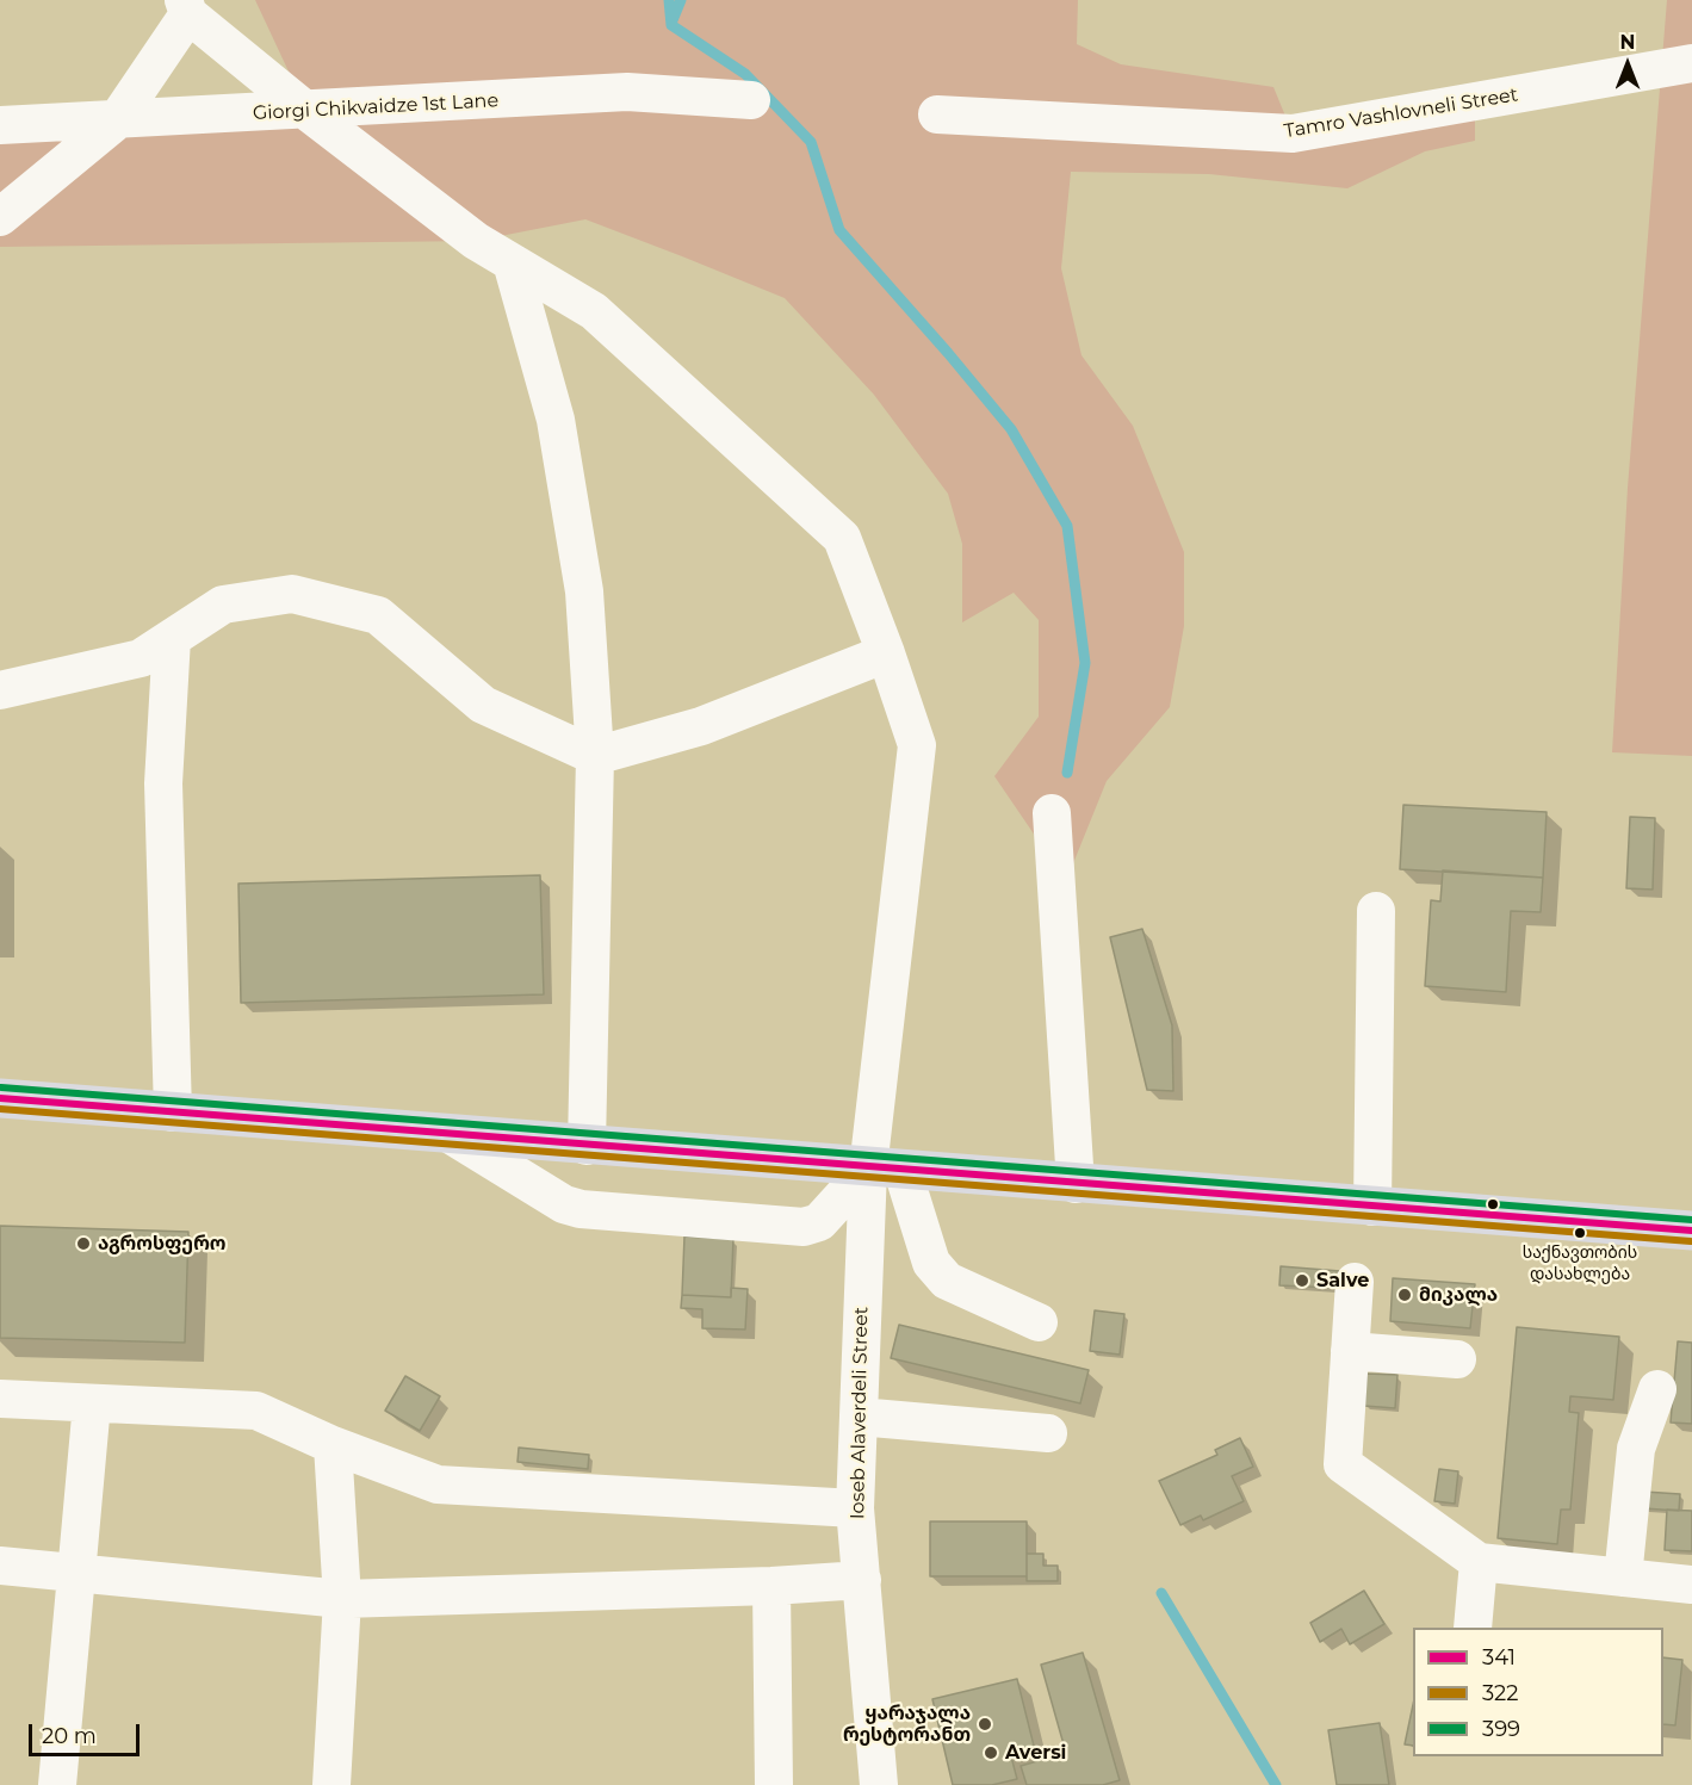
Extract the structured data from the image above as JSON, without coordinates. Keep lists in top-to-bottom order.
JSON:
{
  "streets": {
    "street": ["Giorgi Chikvaidze 1st Lane", "Tamro Vashlovneli Street", "Ioseb Alaverdeli Street"]
  },
  "crossings": [
    ["Giorgi Chikvaidze 1st Lane", "Ioseb Alaverdeli Street"]
  ],
  "places": [
    "საქნავთობის დასახლება",
    "აგროსფერო",
    "Salve",
    "მიკალა",
    "ყარაჯალა რესტორანთ",
    "Aversi"
  ],
  "lines": ["transit line 399", "transit line 341", "transit line 322"],
  "legend": ["341", "322", "399"],
  "scale_bar": "20 m",
  "north": "top"
}
